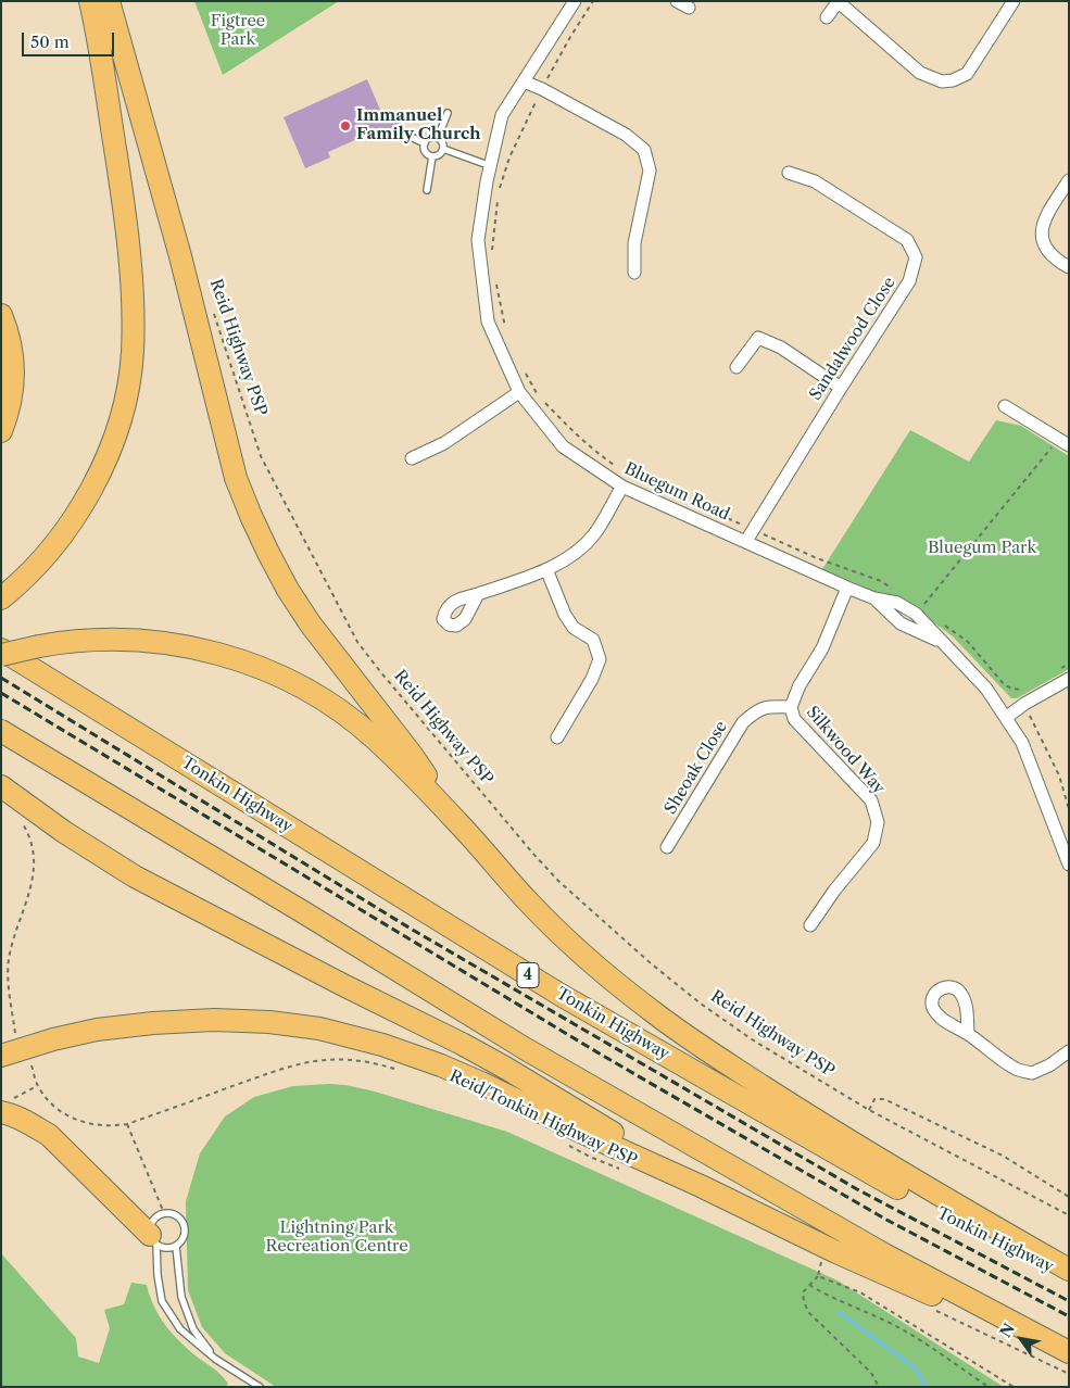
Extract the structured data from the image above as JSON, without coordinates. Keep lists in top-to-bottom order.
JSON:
{
  "streets": {
    "highway": ["Tonkin Highway", "4"],
    "street": [
      "Sandalwood Close",
      "Bluegum Road",
      "Silkwood Way",
      "Sheoak Close"
    ],
    "path": ["Reid Highway PSP", "Reid/Tonkin Highway PSP"]
  },
  "crossings": [
    ["Sandalwood Close", "Bluegum Road"],
    ["Bluegum Road", "Silkwood Way"],
    ["Silkwood Way", "Sheoak Close"]
  ],
  "parks": ["Figtree Park", "Bluegum Park", "Lightning Park Recreation Centre"],
  "places": ["Immanuel Family Church"],
  "scale_bar": "50 m",
  "north": "top left"
}
